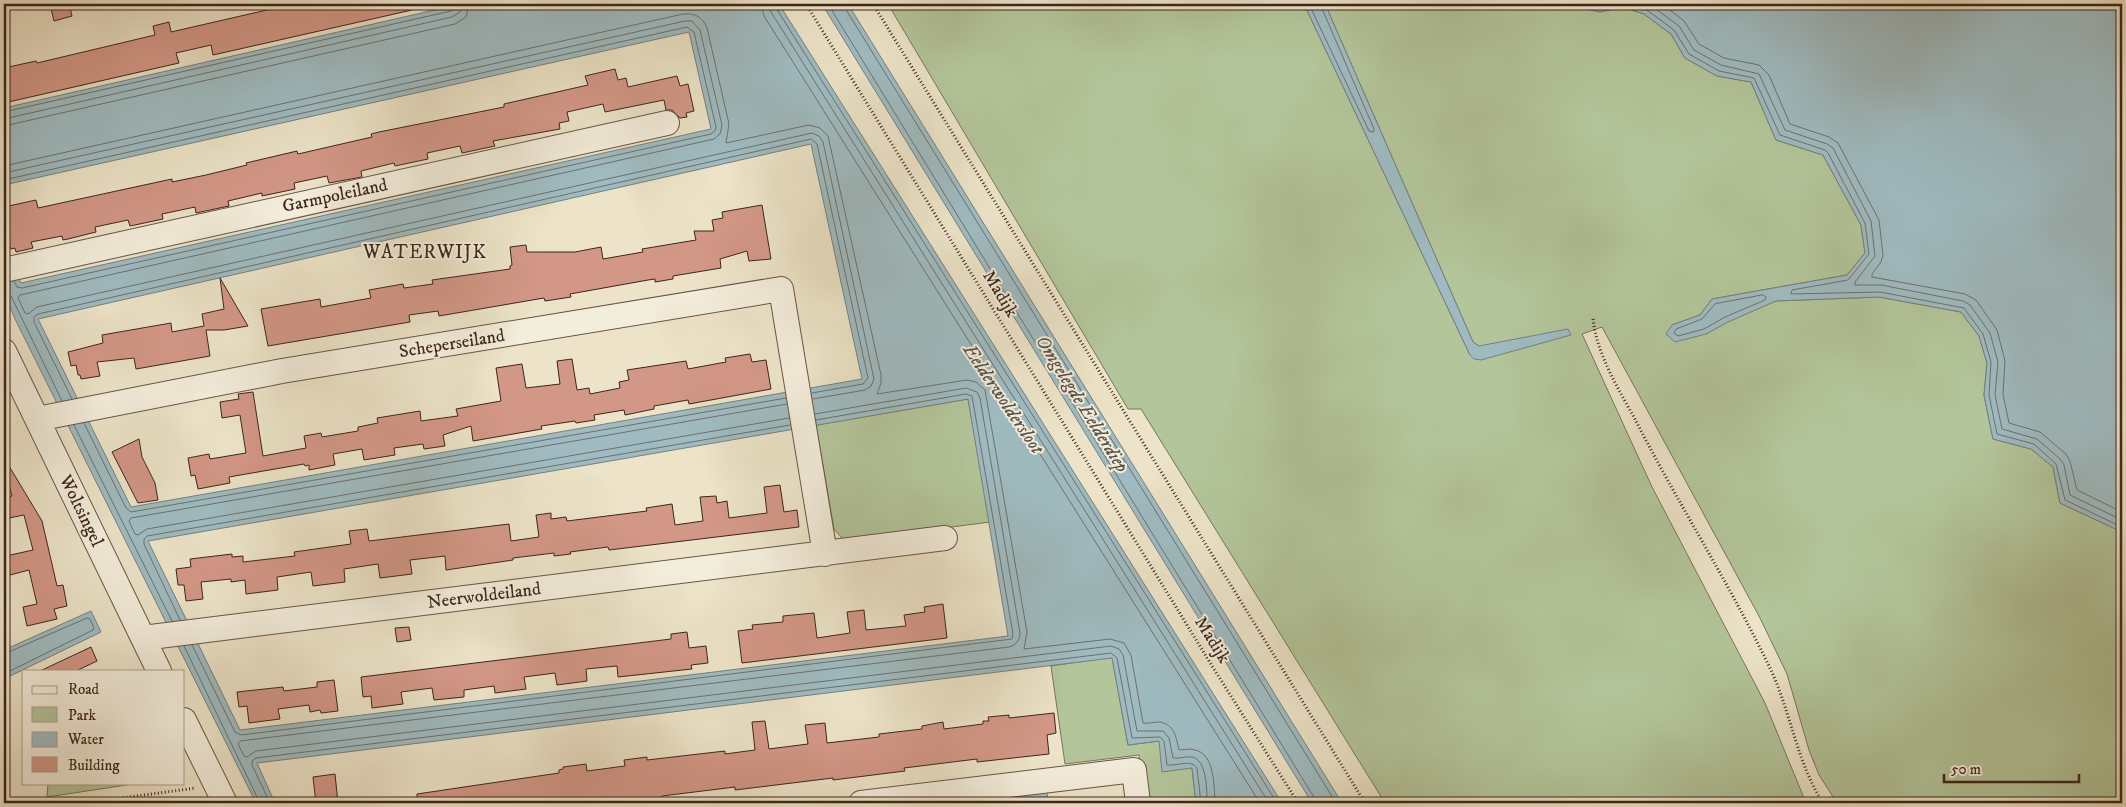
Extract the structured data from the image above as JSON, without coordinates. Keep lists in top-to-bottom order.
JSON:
{
  "streets": {
    "street": [
      "Garmpoleiland",
      "Scheperseiland",
      "Woltsingel",
      "Neerwoldeiland"
    ],
    "path": ["Madijk"]
  },
  "crossings": [
    ["Scheperseiland", "Woltsingel"],
    ["Scheperseiland", "Neerwoldeiland"],
    ["Woltsingel", "Neerwoldeiland"]
  ],
  "districts": ["WATERWIJK"],
  "water": ["Eelderwoldersloot", "Omgelegde Eelderdiep"],
  "legend": [
    "Road",
    "Park",
    "Water",
    "Building"
  ],
  "scale_bar": "50 m"
}
